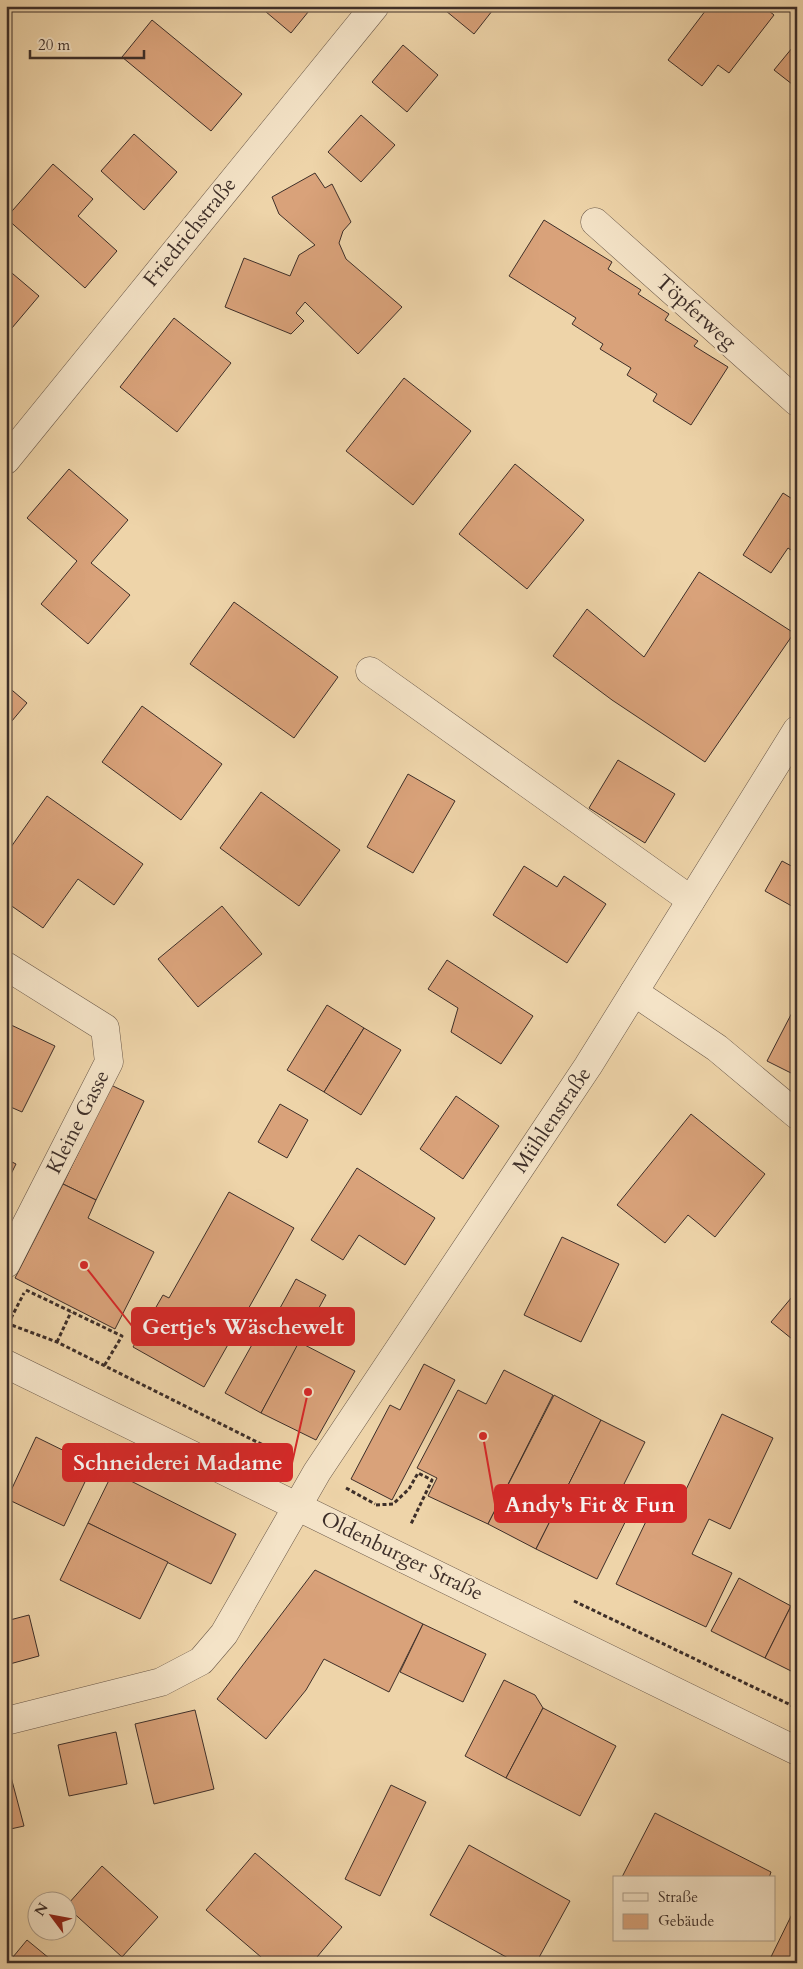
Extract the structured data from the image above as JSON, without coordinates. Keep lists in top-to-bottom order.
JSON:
{
  "streets": {
    "street": [
      "Friedrichstraße",
      "Töpferweg",
      "Mühlenstraße",
      "Kleine Gasse",
      "Oldenburger Straße"
    ]
  },
  "crossings": [
    ["Mühlenstraße", "Oldenburger Straße"]
  ],
  "places": ["Gertje's Wäschewelt", "Schneiderei Madame", "Andy's Fit & Fun"],
  "legend": ["Straße", "Gebäude"],
  "scale_bar": "20 m",
  "north": "top left"
}
